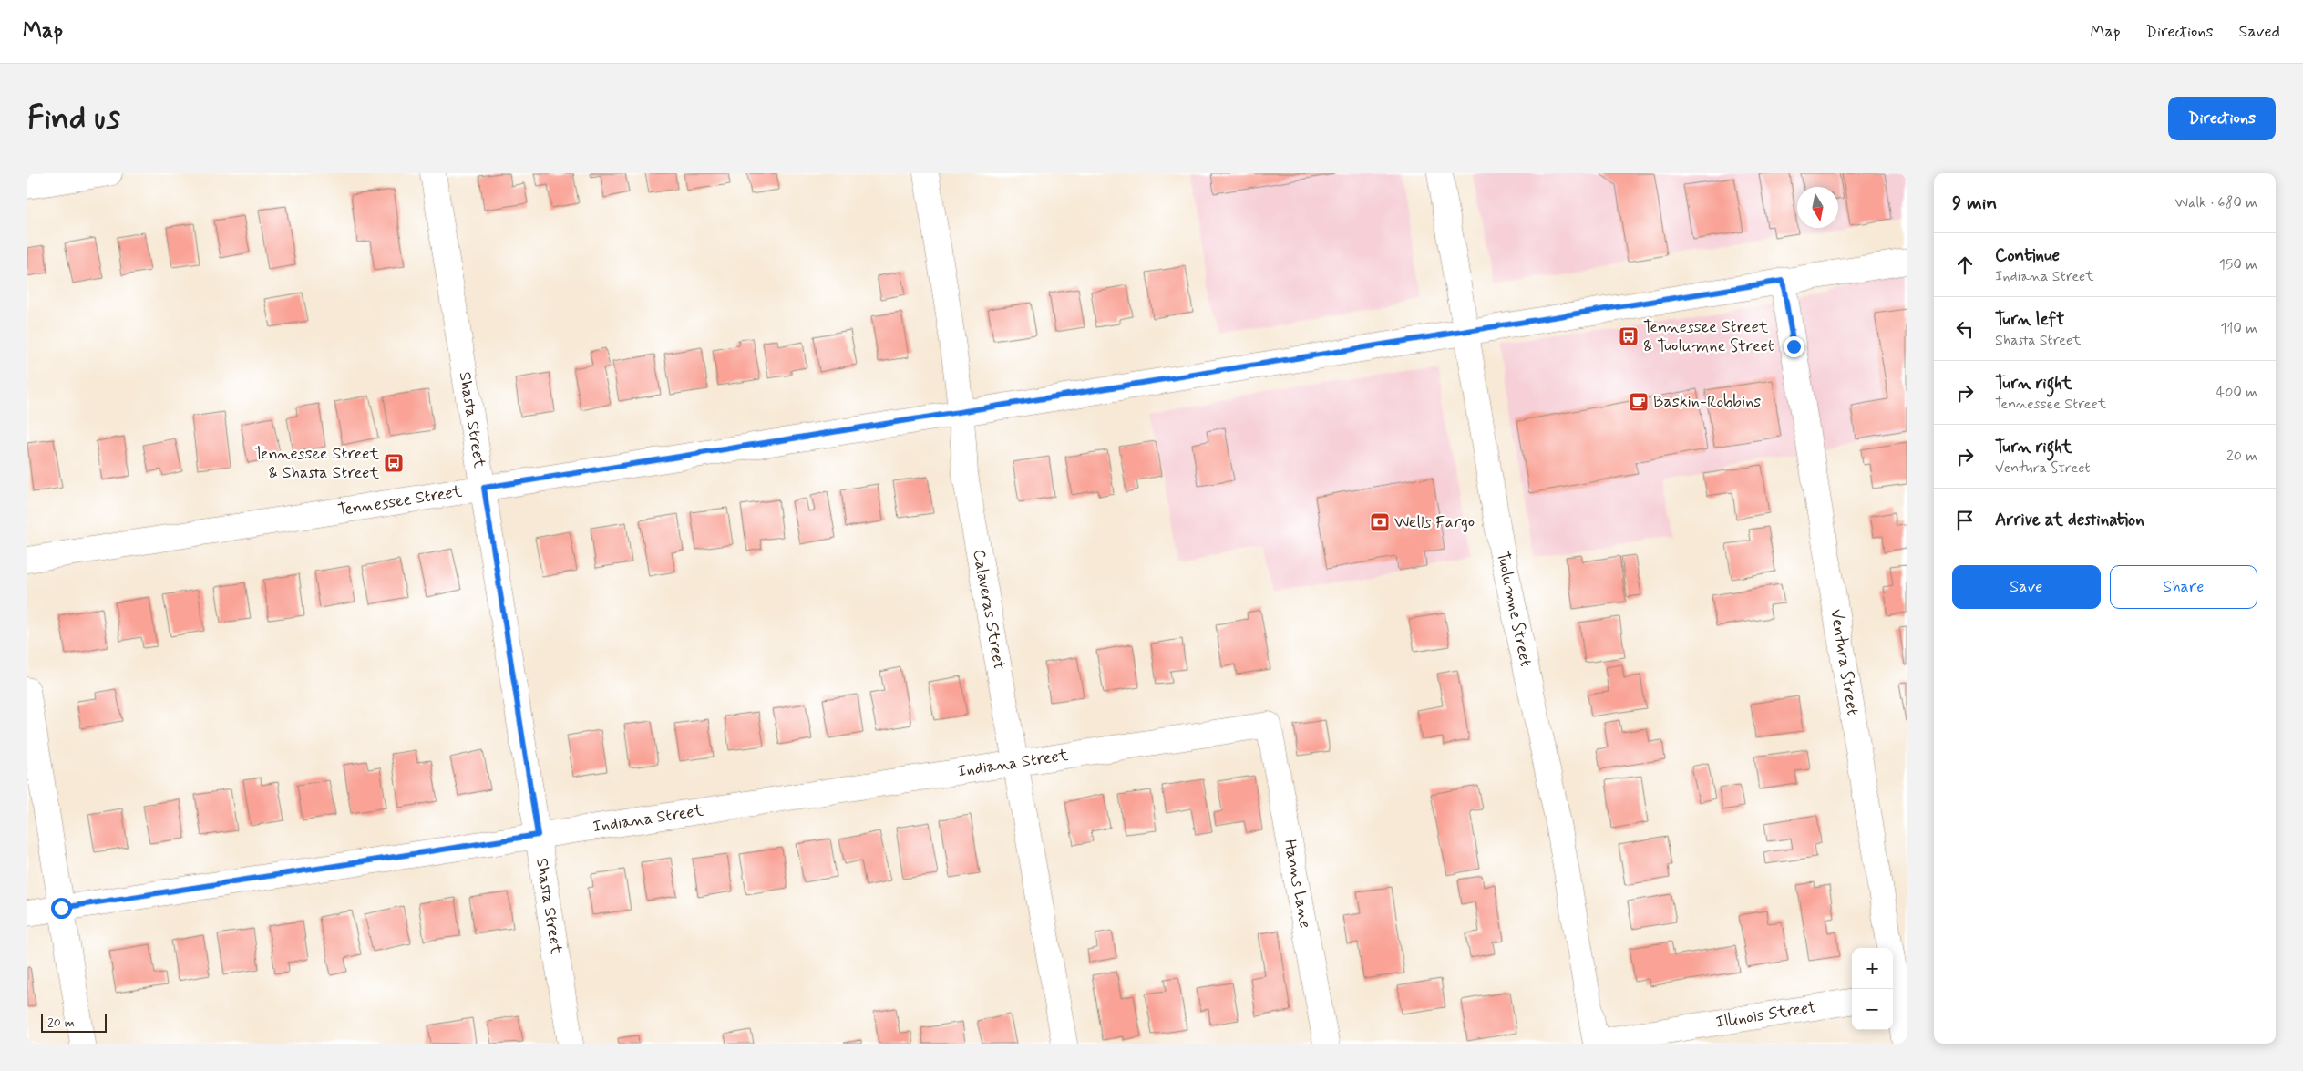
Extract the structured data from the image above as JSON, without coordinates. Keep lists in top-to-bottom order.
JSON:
{
  "streets": {
    "street": [
      "Shasta Street",
      "Tennessee Street",
      "Calaveras Street",
      "Tuolumne Street",
      "Ventura Street",
      "Indiana Street",
      "Hanns Lane",
      "Illinois Street"
    ]
  },
  "crossings": [
    ["Shasta Street", "Tennessee Street"],
    ["Shasta Street", "Indiana Street"],
    ["Tennessee Street", "Calaveras Street"],
    ["Tennessee Street", "Tuolumne Street"],
    ["Tennessee Street", "Ventura Street"],
    ["Calaveras Street", "Indiana Street"],
    ["Tuolumne Street", "Illinois Street"],
    ["Indiana Street", "Hanns Lane"]
  ],
  "places": {
    "bus stop": ["Tennessee Street & Tuolumne Street", "Tennessee Street & Shasta Street"],
    "cafe": ["Baskin-Robbins"],
    "bank": ["Wells Fargo"]
  },
  "scale_bar": "20 m",
  "north": "bottom",
  "page": {
    "header": "Map",
    "nav": ["Map", "Directions", "Saved"],
    "buttons": [
      "Directions",
      ["Save", "Share"]
    ],
    "title": "Find us",
    "heading": ["9 min", "Walk · 680 m"],
    "list": [
      ["Continue", "Indiana Street", "150 m"],
      ["Turn left", "Shasta Street", "110 m"],
      ["Turn right", "Tennessee Street", "400 m"],
      ["Turn right", "Ventura Street", "20 m"],
      "Arrive at destination"
    ],
    "map_buttons": ["+", "−"],
    "scale": "20 m"
  }
}
